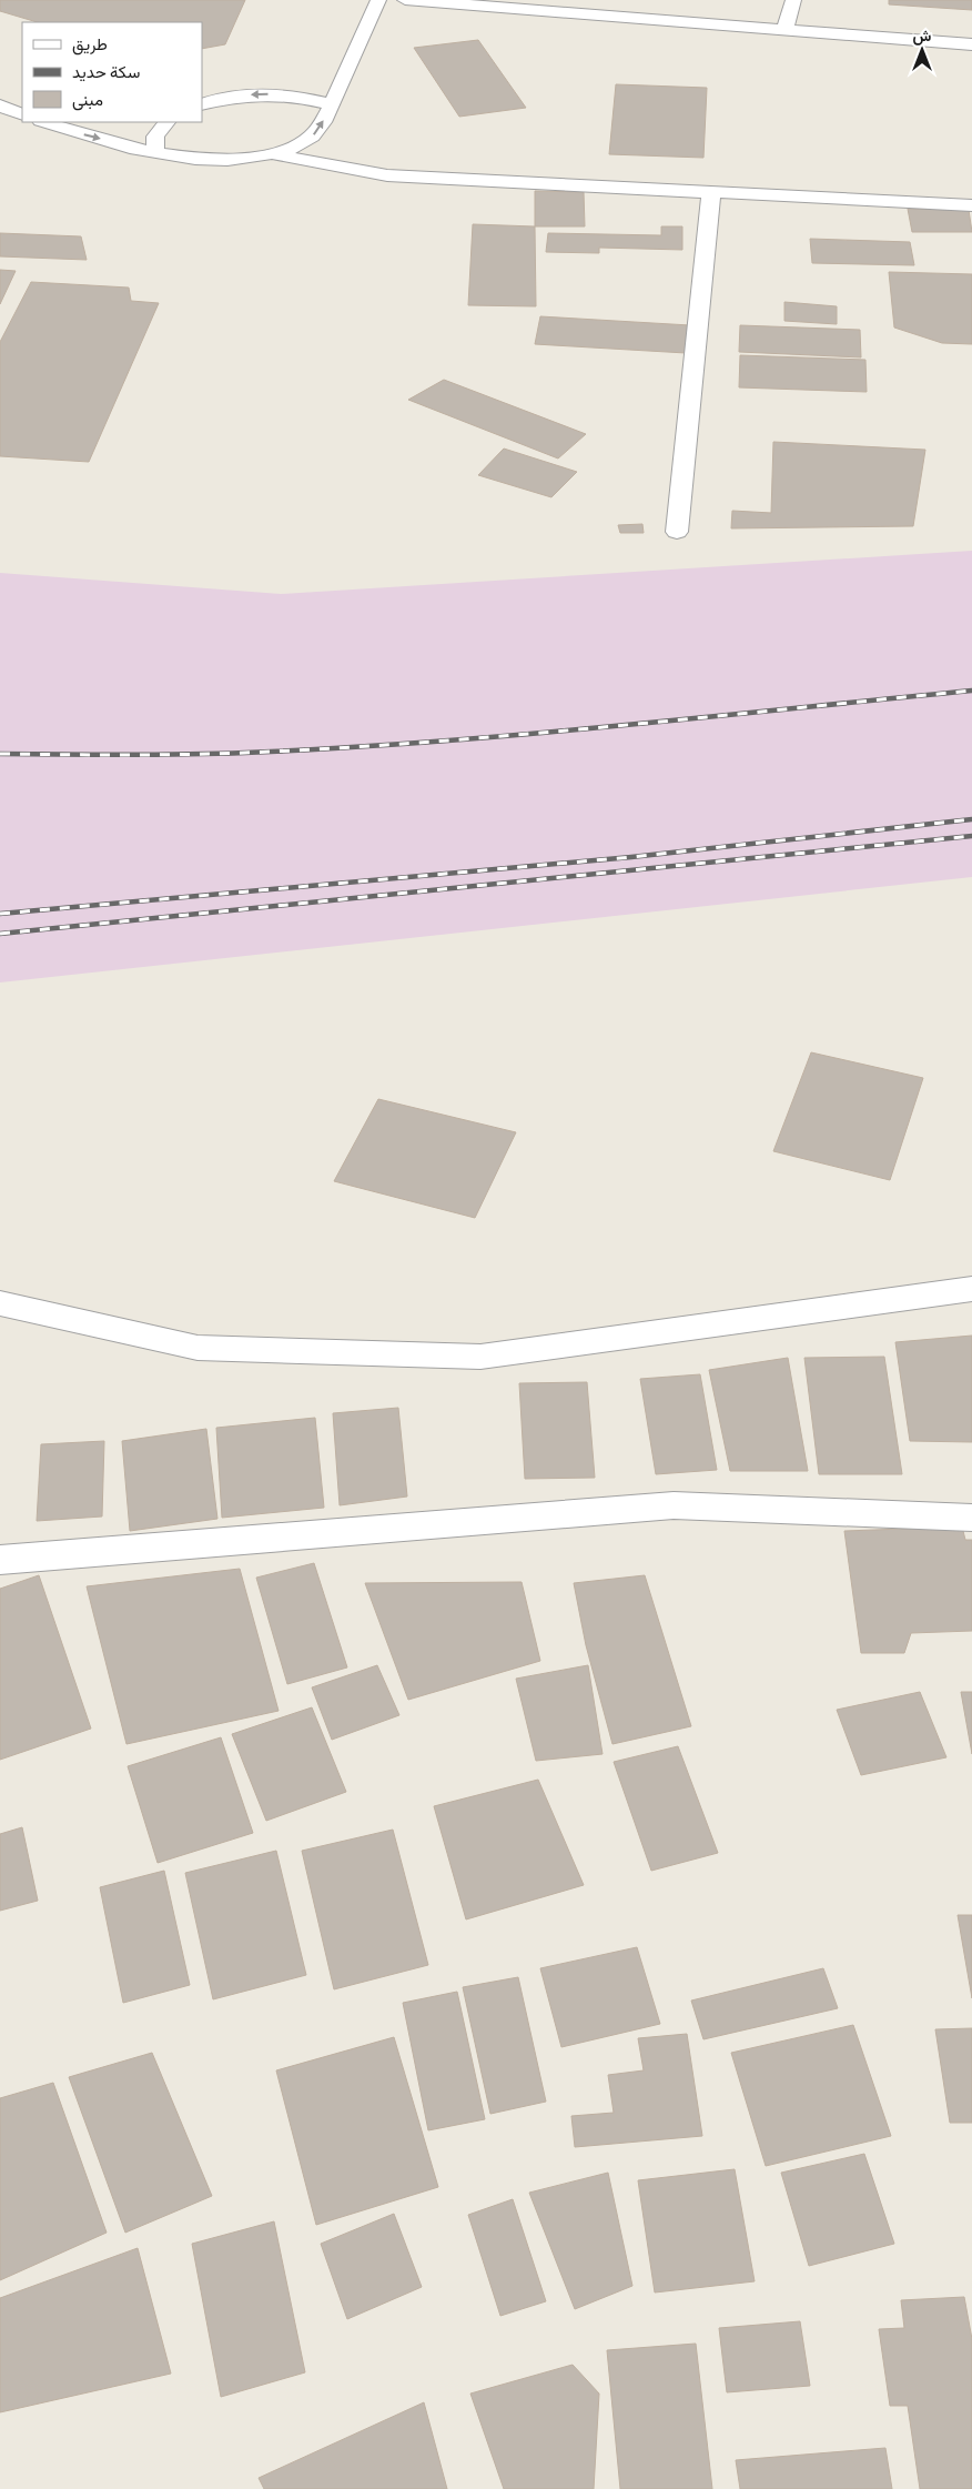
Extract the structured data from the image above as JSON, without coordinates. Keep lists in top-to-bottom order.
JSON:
{
  "legend": ["طريق", "سكة حديد", "مبنى"],
  "north": "top"
}
